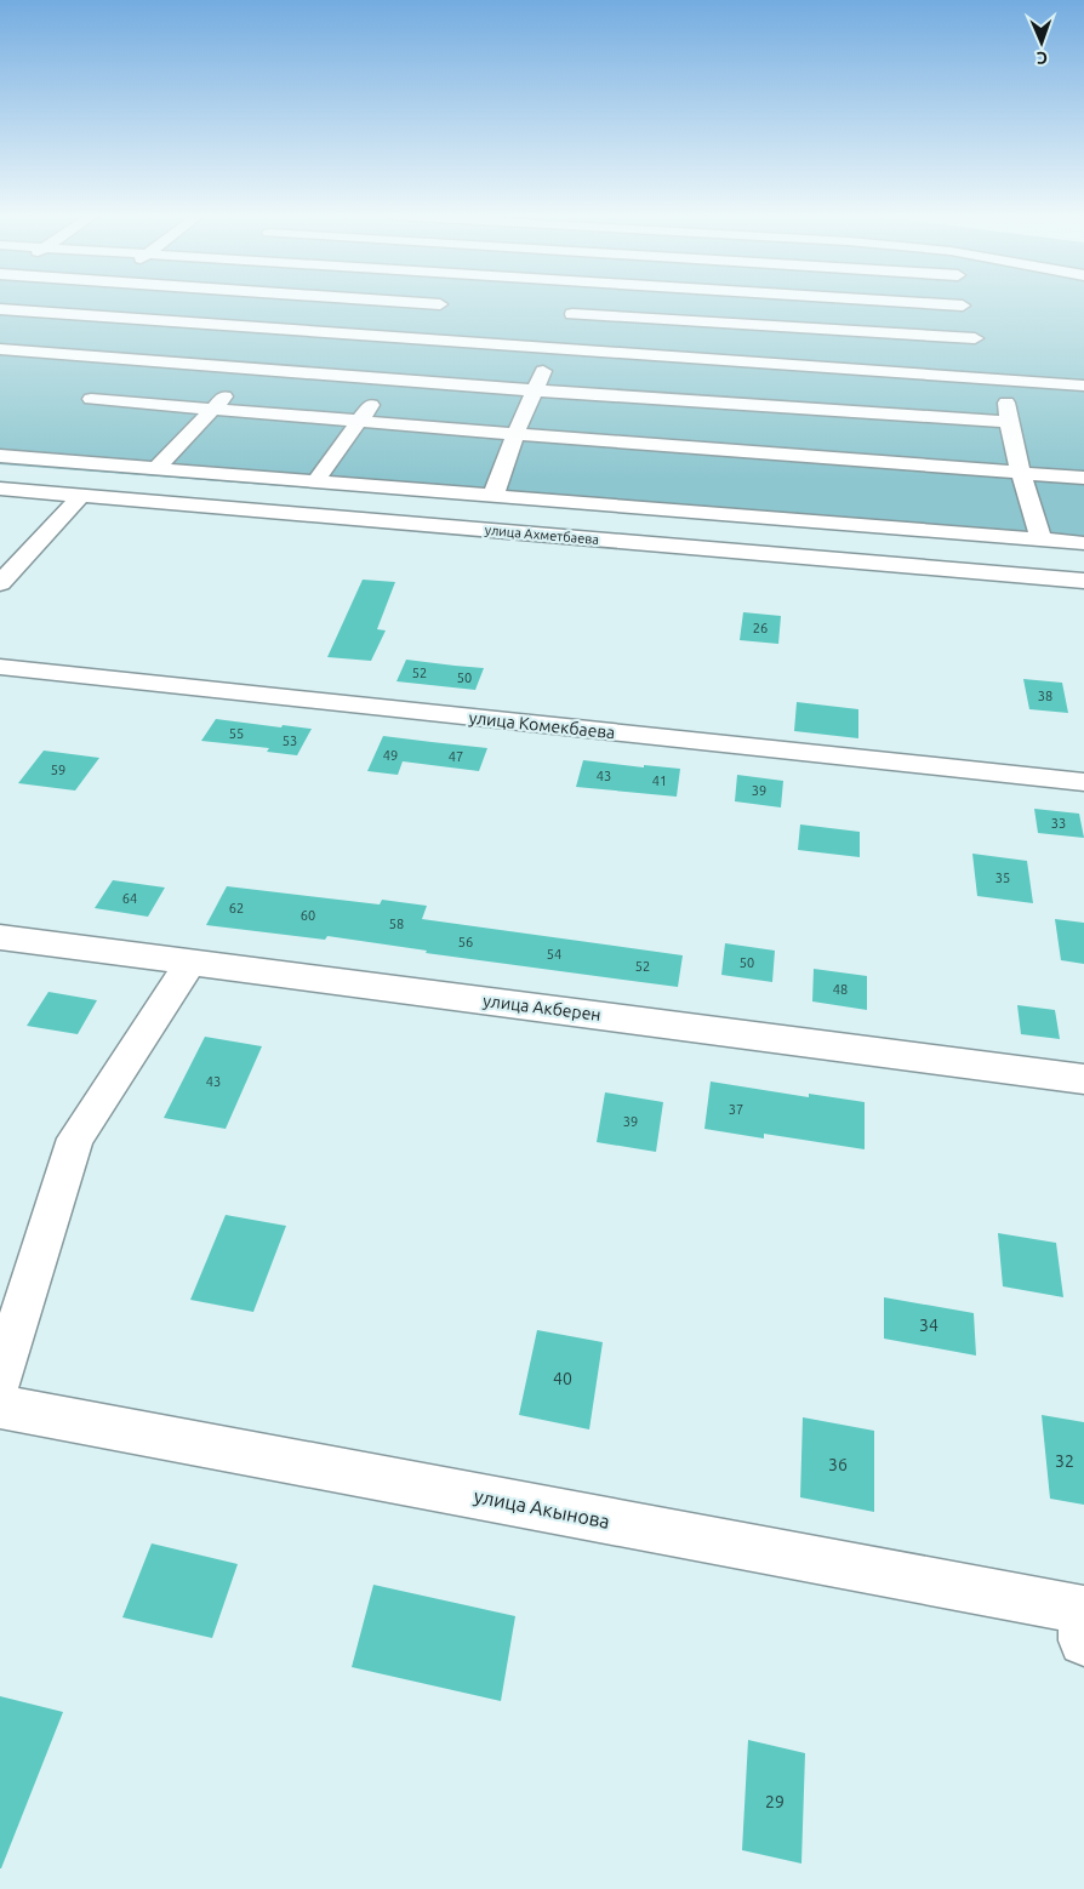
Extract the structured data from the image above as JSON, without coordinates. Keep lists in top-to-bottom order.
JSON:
{
  "streets": {
    "street": [
      "улица Ахметбаева",
      "улица Комекбаева",
      "улица Акберен",
      "улица Акынова"
    ]
  },
  "house_numbers": [
    "26",
    "52",
    "50",
    "38",
    "55",
    "53",
    "49",
    "47",
    "59",
    "43",
    "41",
    "39",
    "33",
    "35",
    "64",
    "62",
    "60",
    "58",
    "56",
    "54",
    "50",
    "52",
    "48",
    "43",
    "37",
    "39",
    "34",
    "40",
    "32",
    "36",
    "29"
  ],
  "north": "bottom"
}
